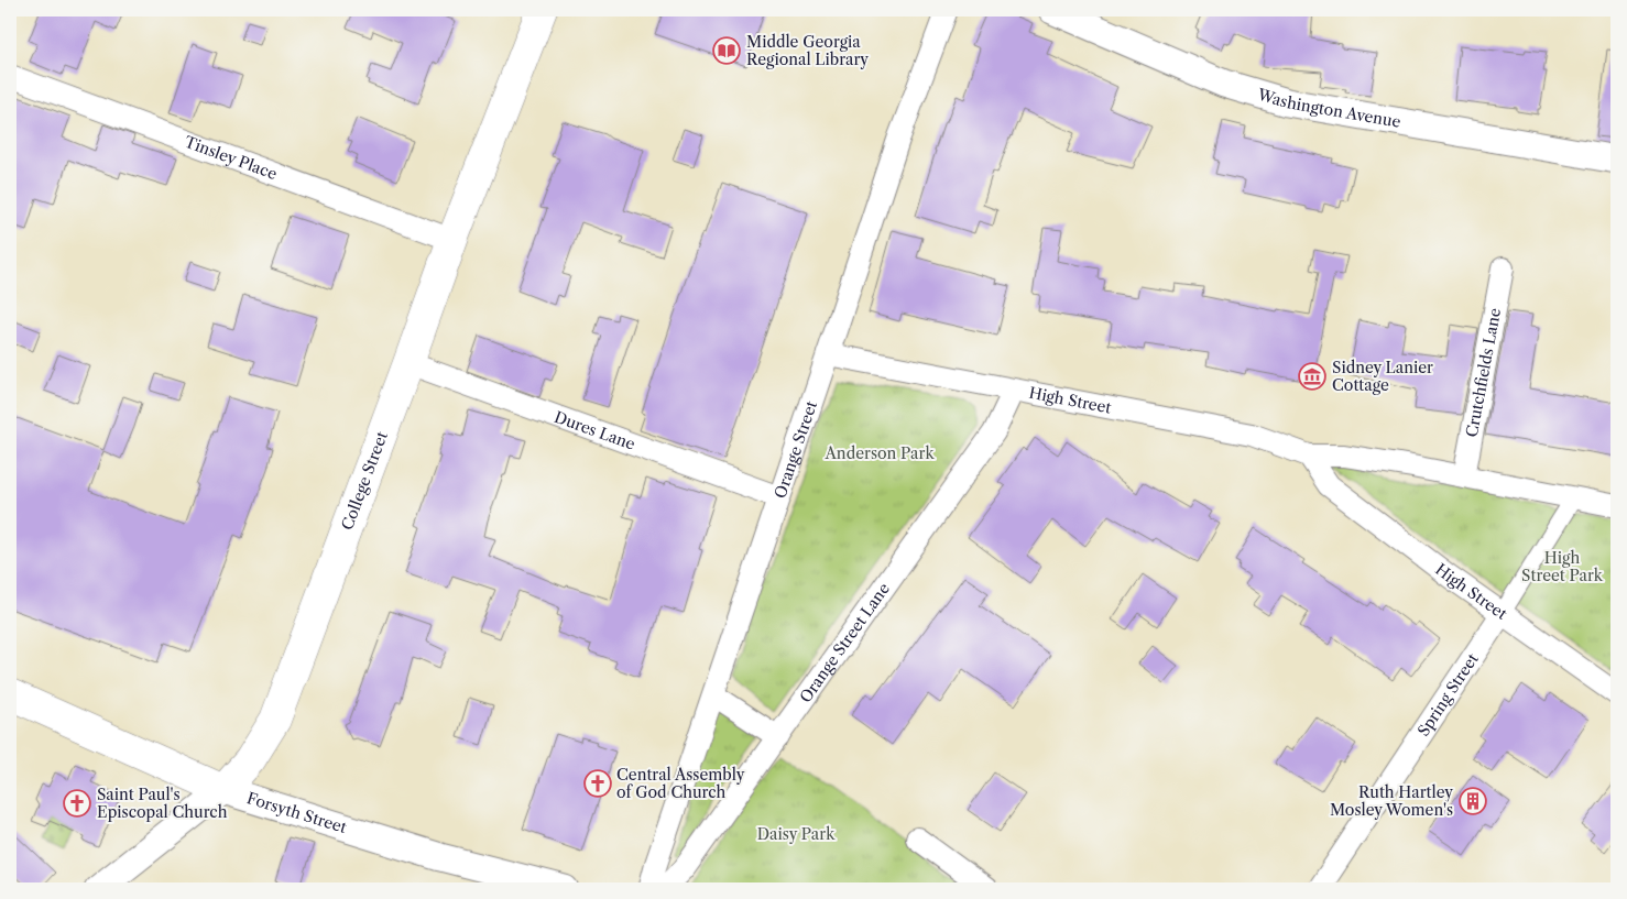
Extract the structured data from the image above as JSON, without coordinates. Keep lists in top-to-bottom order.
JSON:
{
  "streets": {
    "main road": ["College Street", "Forsyth Street"],
    "street": [
      "Washington Avenue",
      "Tinsley Place",
      "Crutchfields Lane",
      "High Street",
      "Dures Lane",
      "Orange Street",
      "Orange Street Lane",
      "Spring Street"
    ]
  },
  "crossings": [
    ["Tinsley Place", "College Street"],
    ["Crutchfields Lane", "High Street"],
    ["High Street", "Orange Street"],
    ["High Street", "Orange Street Lane"],
    ["High Street", "Spring Street"],
    ["Dures Lane", "Orange Street"],
    ["Dures Lane", "College Street"],
    ["College Street", "Forsyth Street"]
  ],
  "parks": ["Anderson Park", "High Street Park", "Daisy Park"],
  "places": {
    "library": ["Middle Georgia Regional Library"],
    "museum": ["Sidney Lanier Cottage"],
    "church": ["Central Assembly of God Church", "Saint Paul's Episcopal Church"],
    "building": ["Ruth Hartley Mosley Women's"]
  }
}
